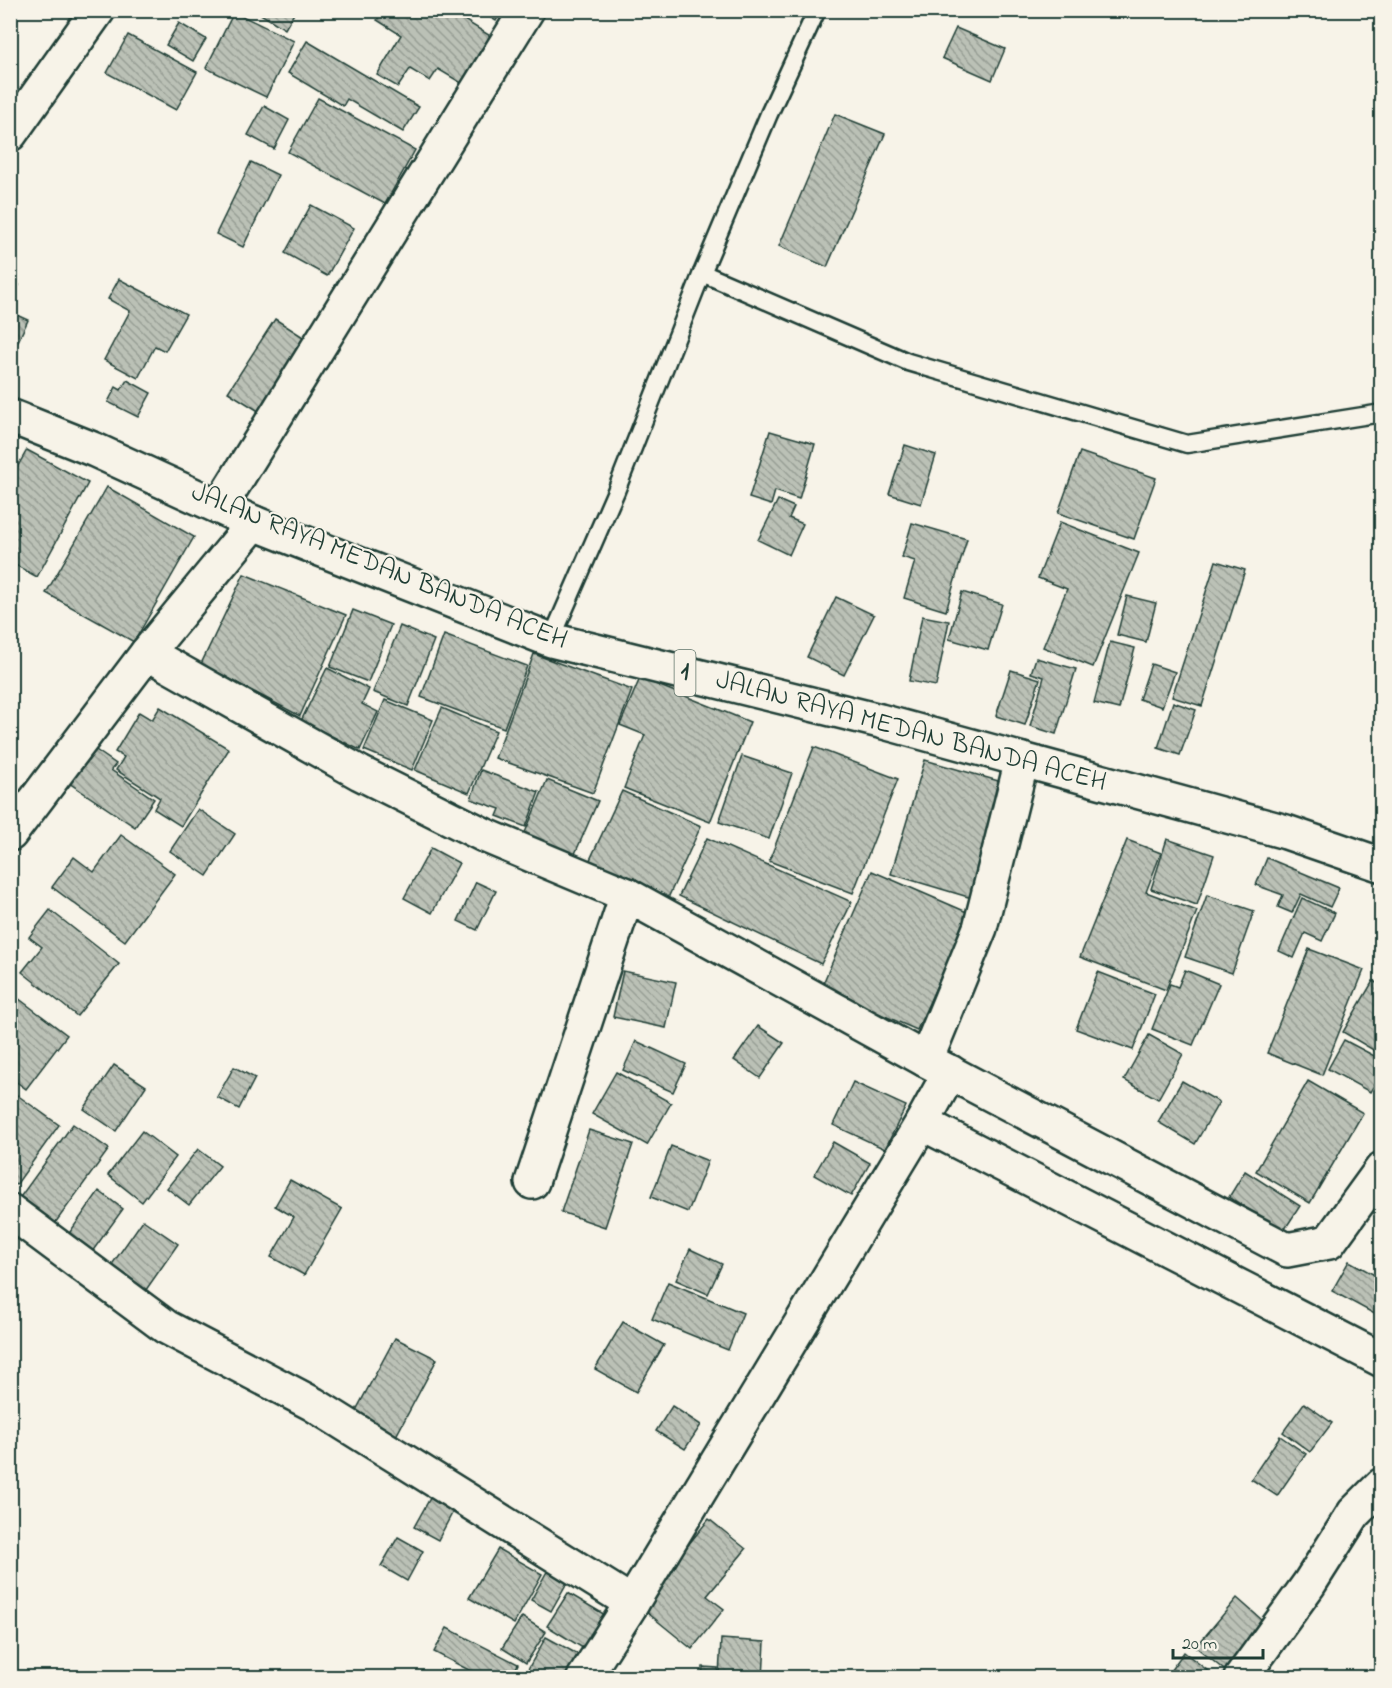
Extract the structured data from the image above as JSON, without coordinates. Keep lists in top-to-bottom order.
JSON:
{
  "streets": {
    "main road": ["JALAN RAYA MEDAN BANDA ACEH", "1"]
  },
  "scale_bar": "20 m"
}
